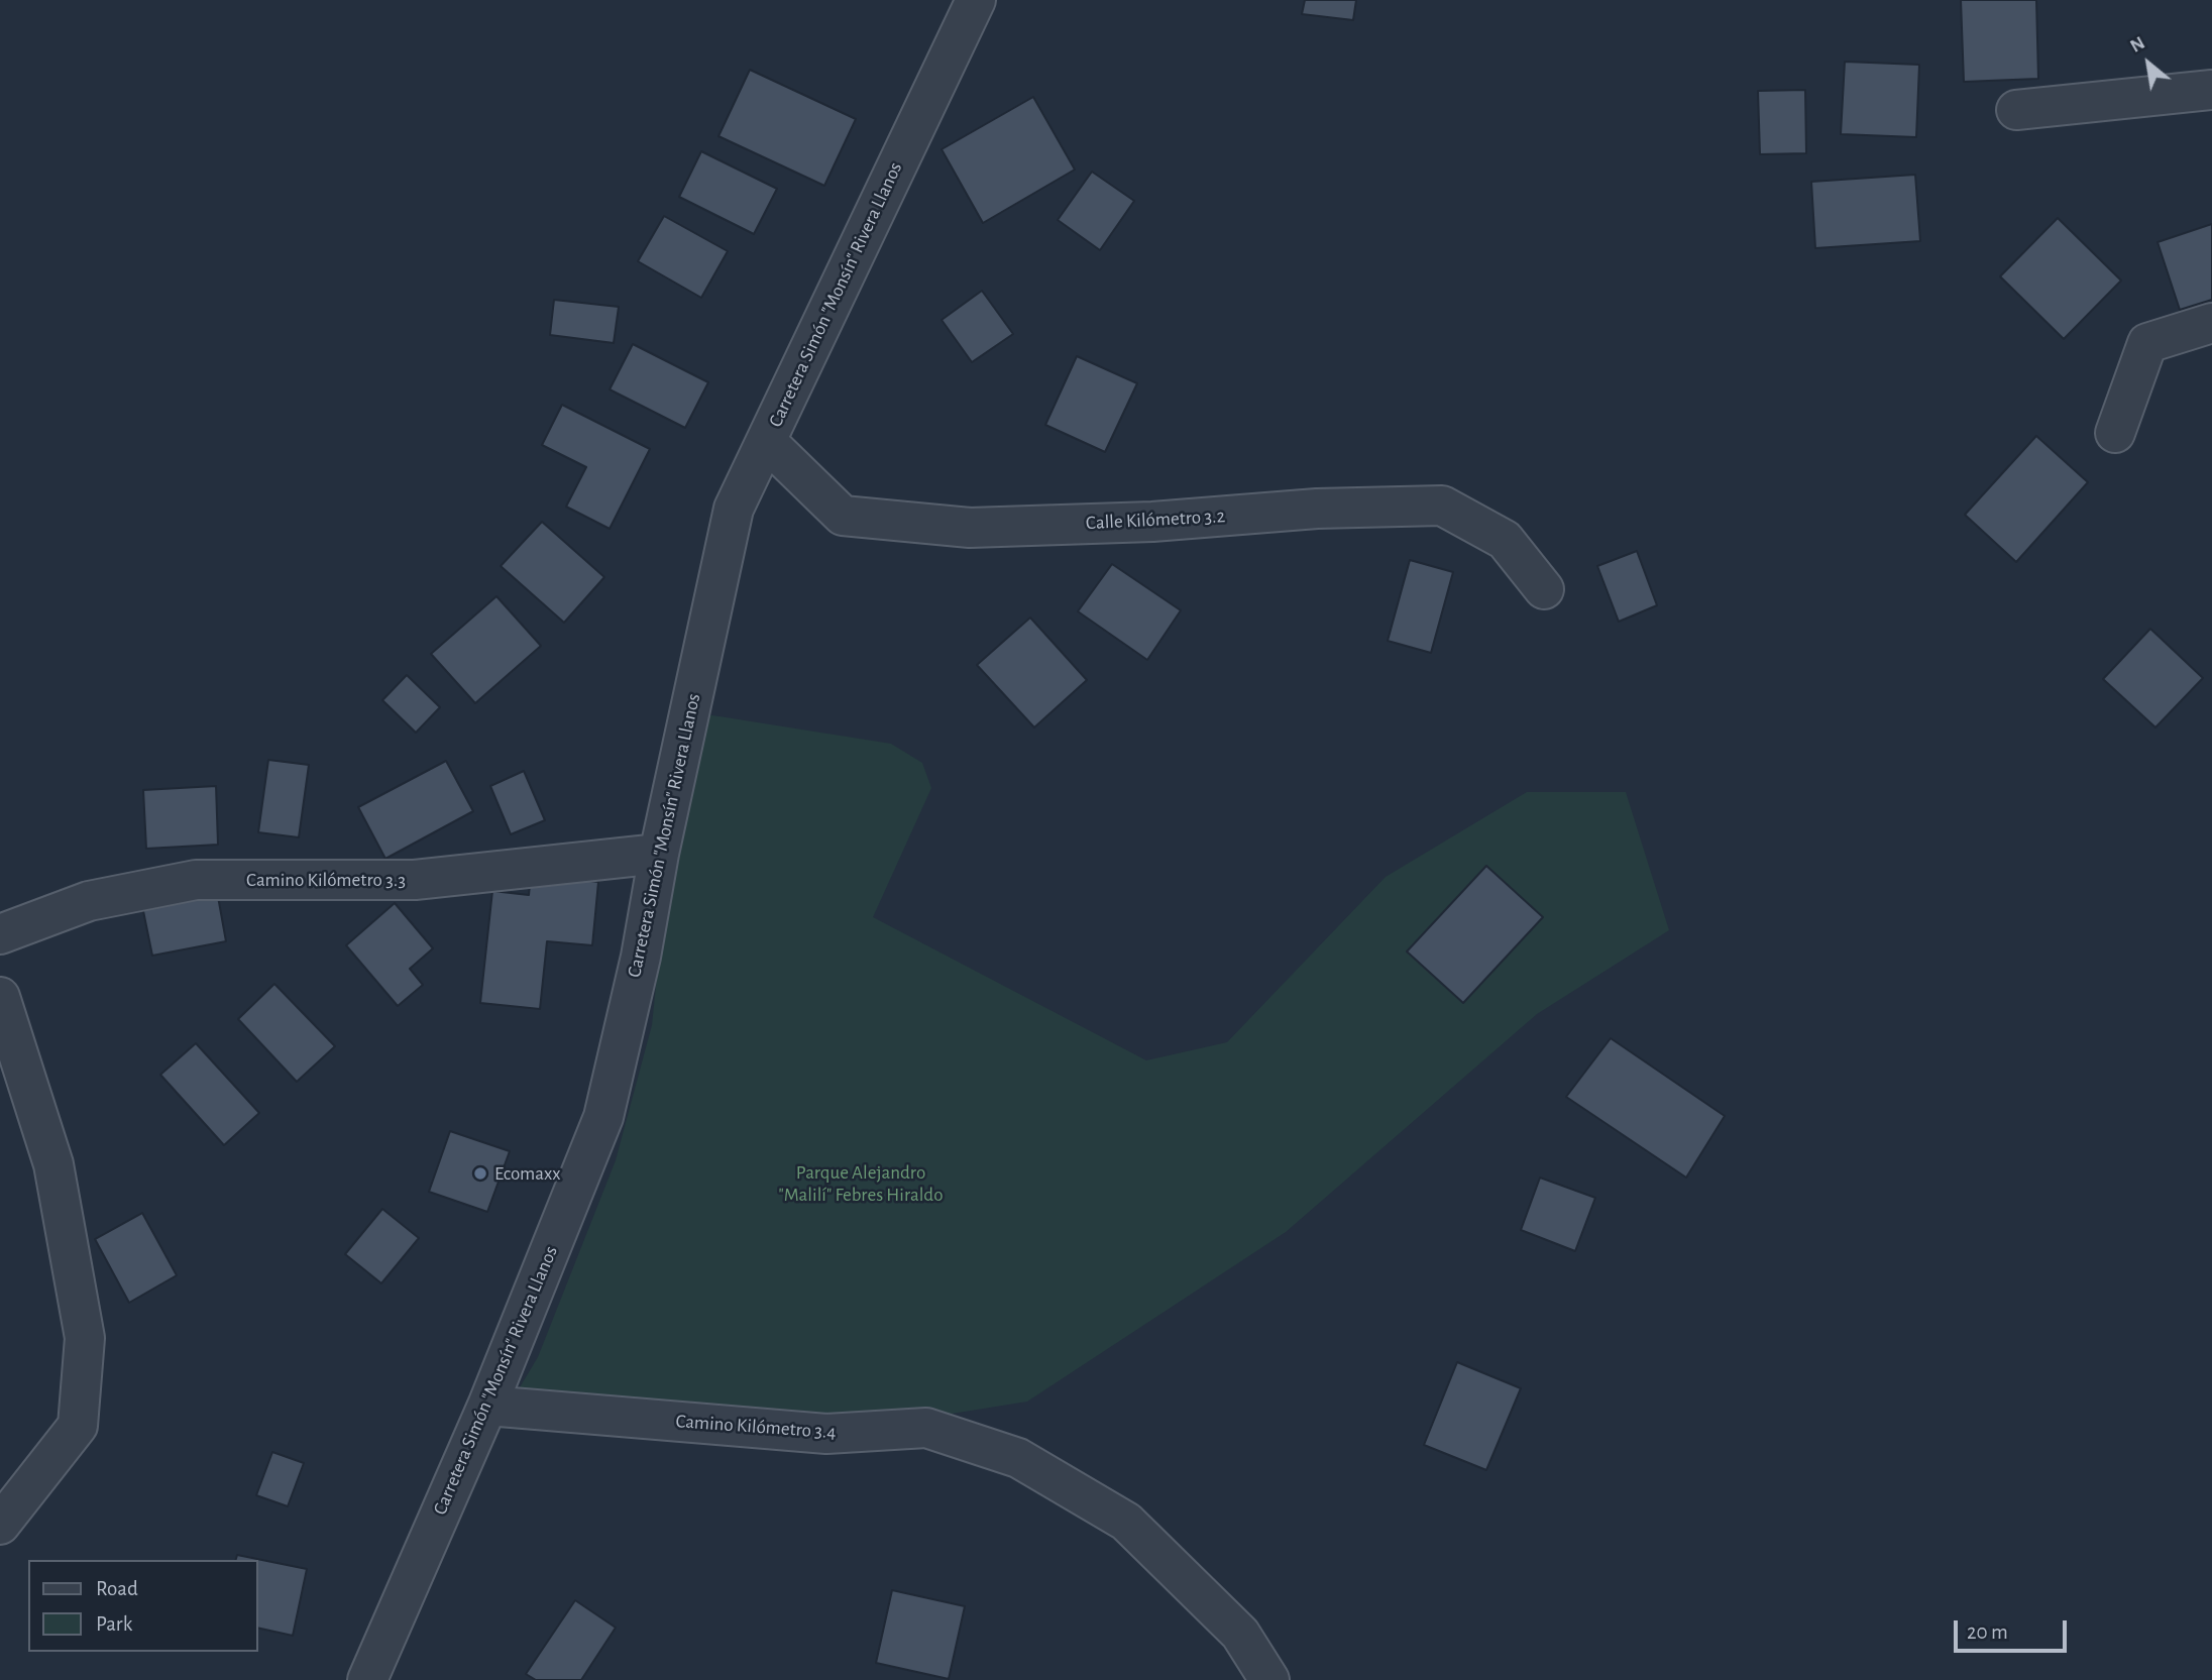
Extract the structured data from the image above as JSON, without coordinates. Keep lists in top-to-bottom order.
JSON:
{
  "streets": {
    "street": [
      "Carretera Simón \"Monsín\" Rivera Llanos",
      "Calle Kilómetro 3.2",
      "Camino Kilómetro 3.3",
      "Camino Kilómetro 3.4"
    ]
  },
  "crossings": [
    ["Carretera Simón \"Monsín\" Rivera Llanos", "Calle Kilómetro 3.2"],
    ["Carretera Simón \"Monsín\" Rivera Llanos", "Camino Kilómetro 3.3"],
    ["Carretera Simón \"Monsín\" Rivera Llanos", "Camino Kilómetro 3.4"]
  ],
  "parks": ["Parque Alejandro \"Malilí\" Febres Hiraldo"],
  "places": ["Ecomaxx"],
  "legend": ["Road", "Park"],
  "scale_bar": "20 m",
  "north": "top left"
}
